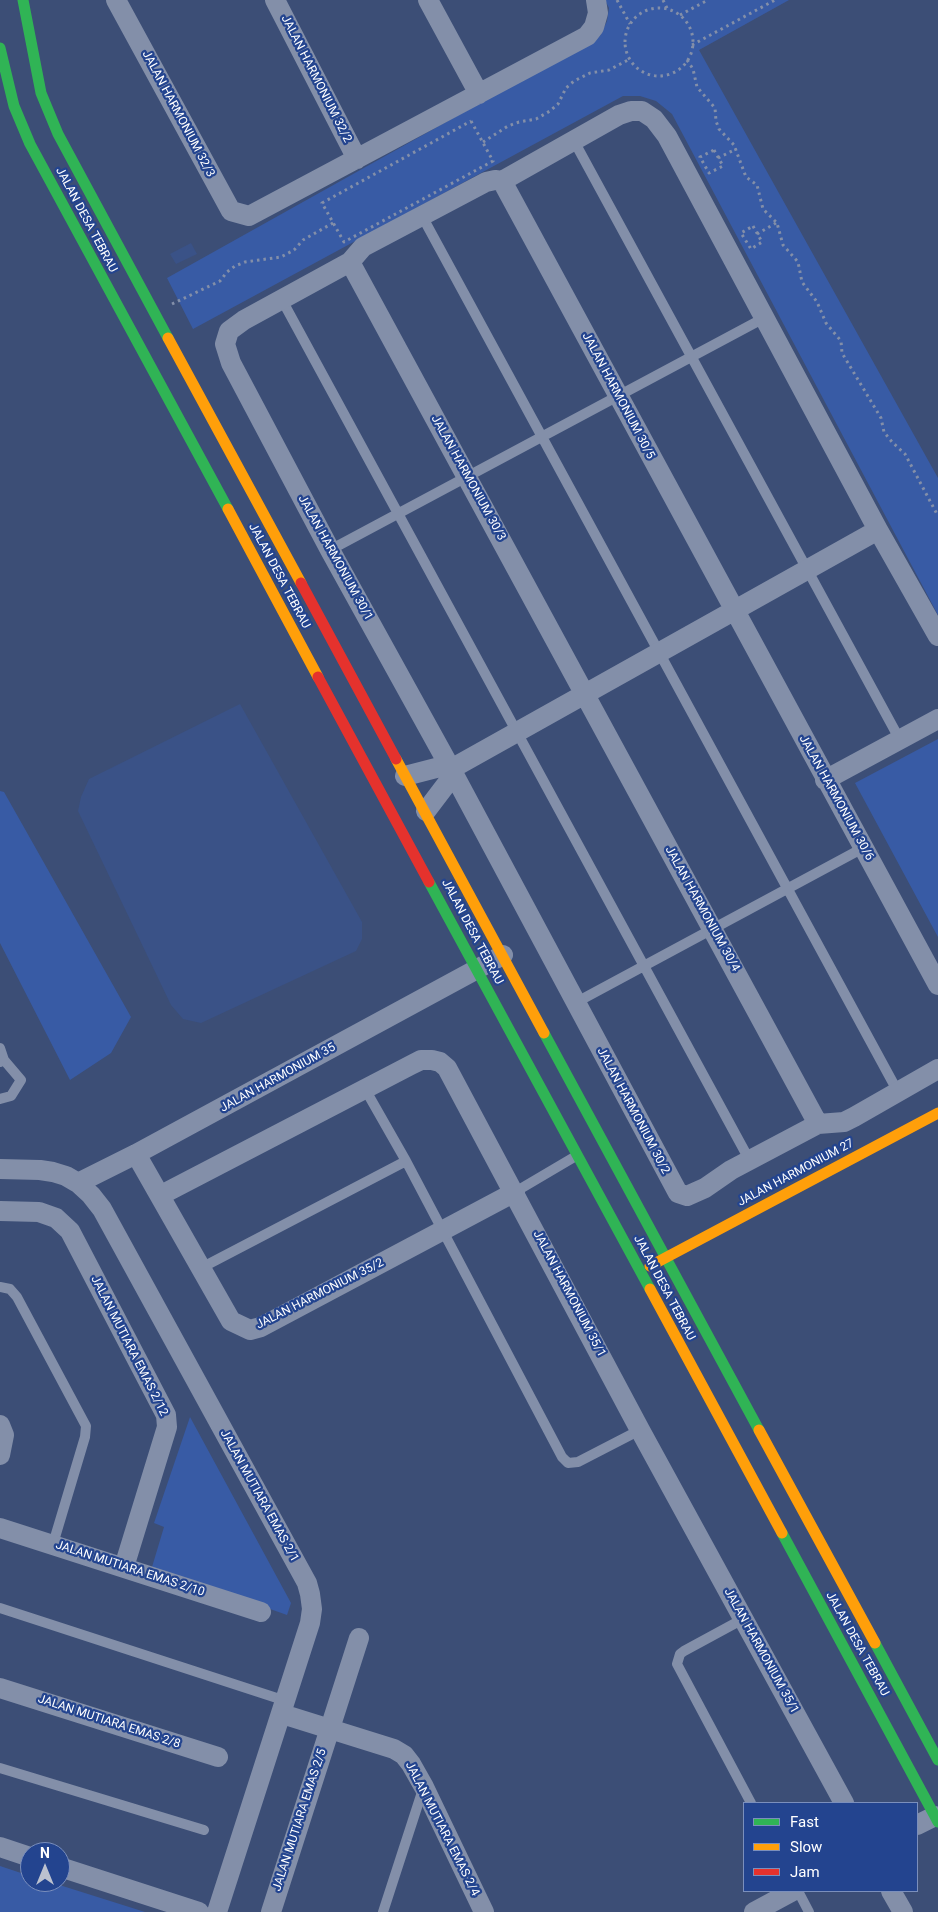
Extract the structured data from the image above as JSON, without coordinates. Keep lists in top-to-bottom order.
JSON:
{
  "streets": {
    "street": [
      "JALAN HARMONIUM 32/2",
      "JALAN HARMONIUM 32/3",
      "JALAN DESA TEBRAU",
      "JALAN HARMONIUM 30/5",
      "JALAN HARMONIUM 30/3",
      "JALAN HARMONIUM 30/1",
      "JALAN HARMONIUM 30/6",
      "JALAN HARMONIUM 30/4",
      "JALAN HARMONIUM 35",
      "JALAN HARMONIUM 30/2",
      "JALAN HARMONIUM 27",
      "JALAN HARMONIUM 35/2",
      "JALAN HARMONIUM 35/1",
      "JALAN MUTIARA EMAS 2/12",
      "JALAN MUTIARA EMAS 2/1",
      "JALAN MUTIARA EMAS 2/10",
      "JALAN MUTIARA EMAS 2/8",
      "JALAN MUTIARA EMAS 2/5",
      "JALAN MUTIARA EMAS 2/4"
    ]
  },
  "crossings": [
    ["JALAN HARMONIUM 32/2", "JALAN HARMONIUM 32/3"],
    ["JALAN DESA TEBRAU", "JALAN HARMONIUM 35"],
    ["JALAN DESA TEBRAU", "JALAN HARMONIUM 27"],
    ["JALAN DESA TEBRAU", "JALAN HARMONIUM 35/2"],
    ["JALAN HARMONIUM 30/5", "JALAN HARMONIUM 30/6"],
    ["JALAN HARMONIUM 30/3", "JALAN HARMONIUM 30/4"],
    ["JALAN HARMONIUM 30/1", "JALAN HARMONIUM 30/2"],
    ["JALAN HARMONIUM 30/4", "JALAN HARMONIUM 30/2"],
    ["JALAN HARMONIUM 35", "JALAN HARMONIUM 35/2"],
    ["JALAN HARMONIUM 35", "JALAN MUTIARA EMAS 2/1"],
    ["JALAN HARMONIUM 35/2", "JALAN HARMONIUM 35/1"],
    ["JALAN MUTIARA EMAS 2/12", "JALAN MUTIARA EMAS 2/10"],
    ["JALAN MUTIARA EMAS 2/1", "JALAN MUTIARA EMAS 2/4"],
    ["JALAN MUTIARA EMAS 2/5", "JALAN MUTIARA EMAS 2/4"]
  ],
  "legend": ["Fast", "Slow", "Jam"],
  "north": "top"
}
